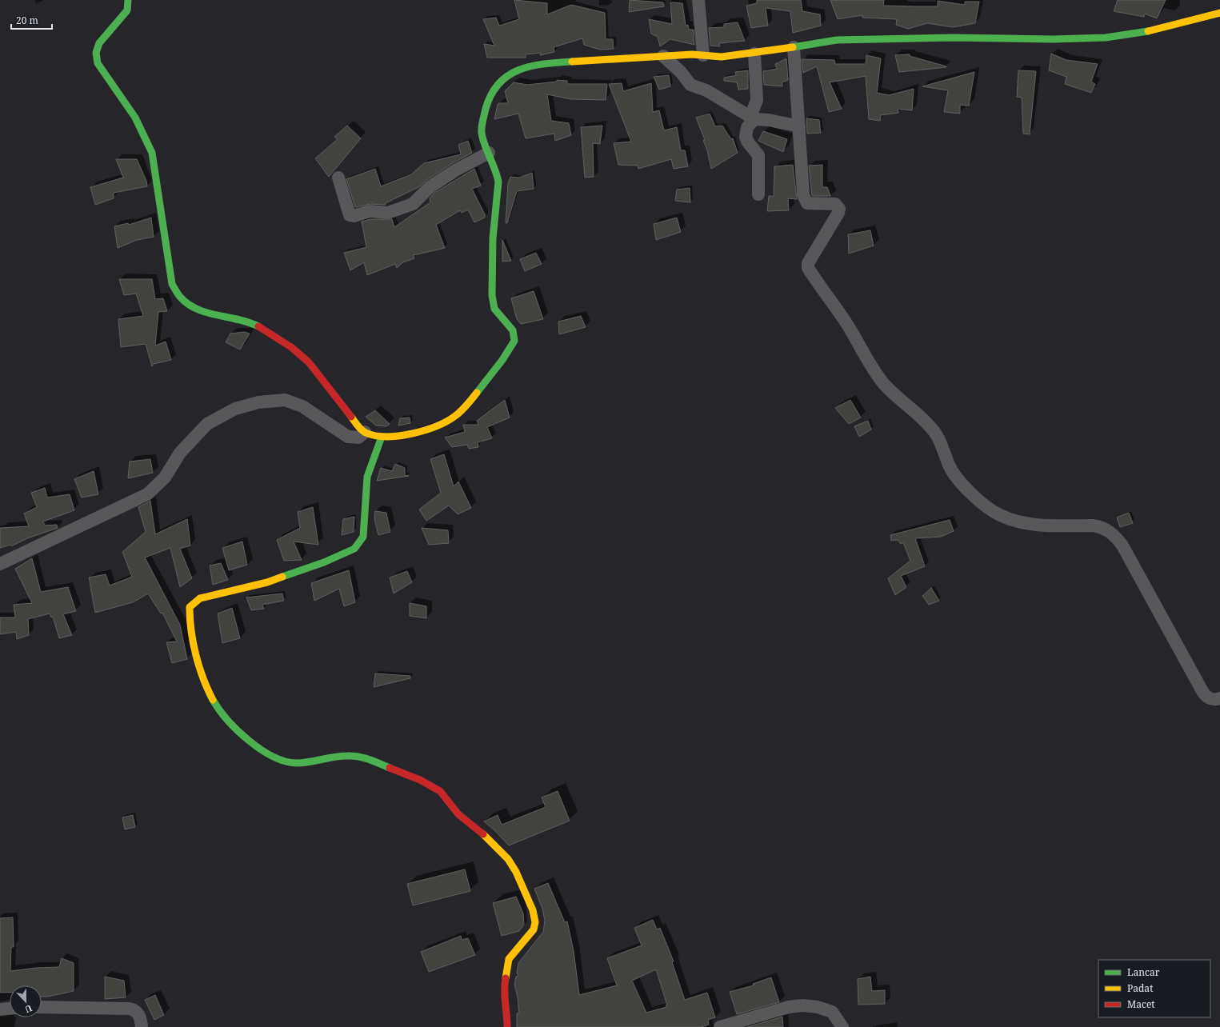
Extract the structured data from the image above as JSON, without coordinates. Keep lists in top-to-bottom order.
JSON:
{
  "legend": ["Lancar", "Padat", "Macet"],
  "scale_bar": "20 m",
  "north": "bottom"
}
